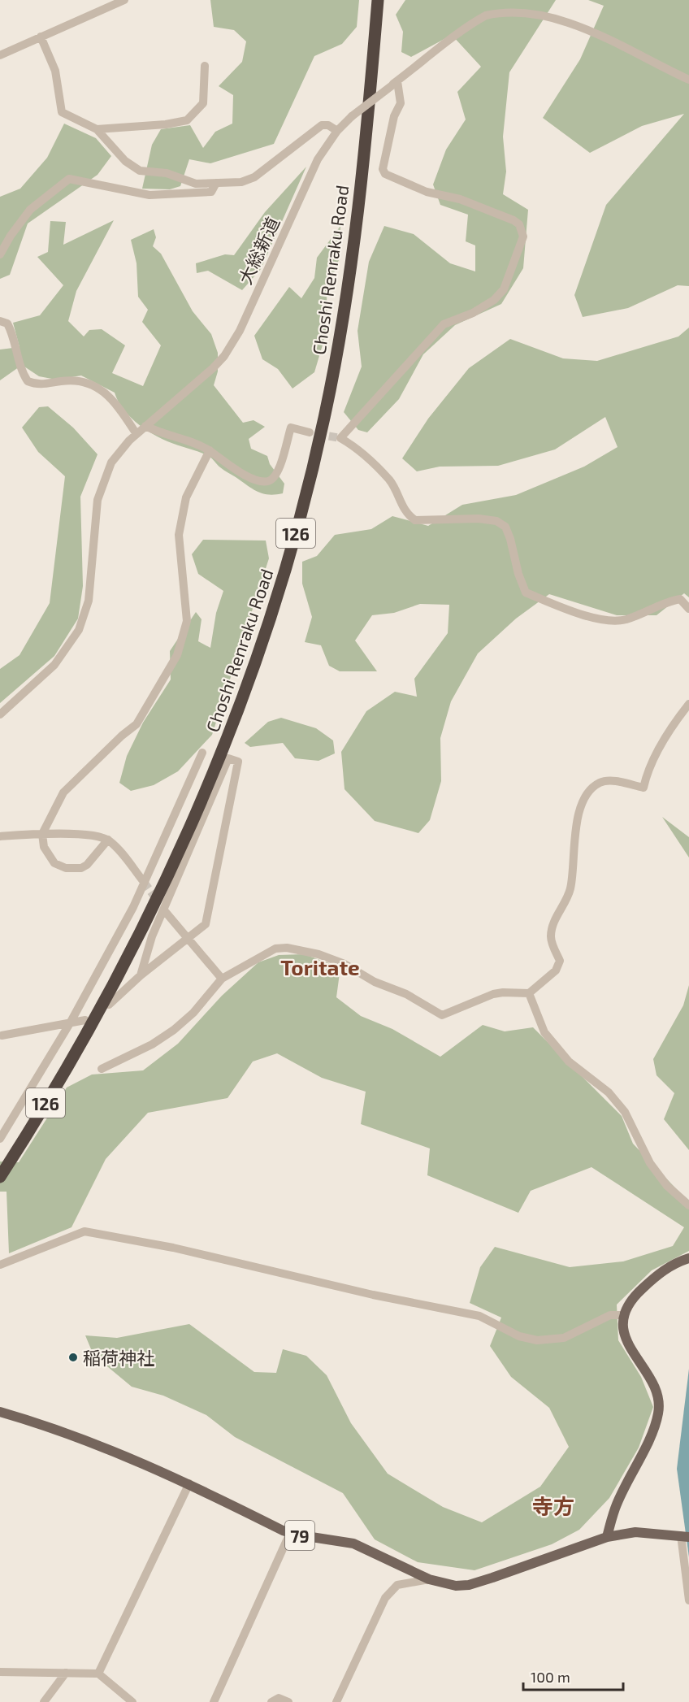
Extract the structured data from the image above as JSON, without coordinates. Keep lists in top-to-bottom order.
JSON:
{
  "streets": {
    "highway": ["Choshi Renraku Road", "126"],
    "main road": ["79"],
    "street": ["大総新道"]
  },
  "districts": ["Toritate", "寺方"],
  "places": ["稲荷神社"],
  "scale_bar": "100 m"
}
